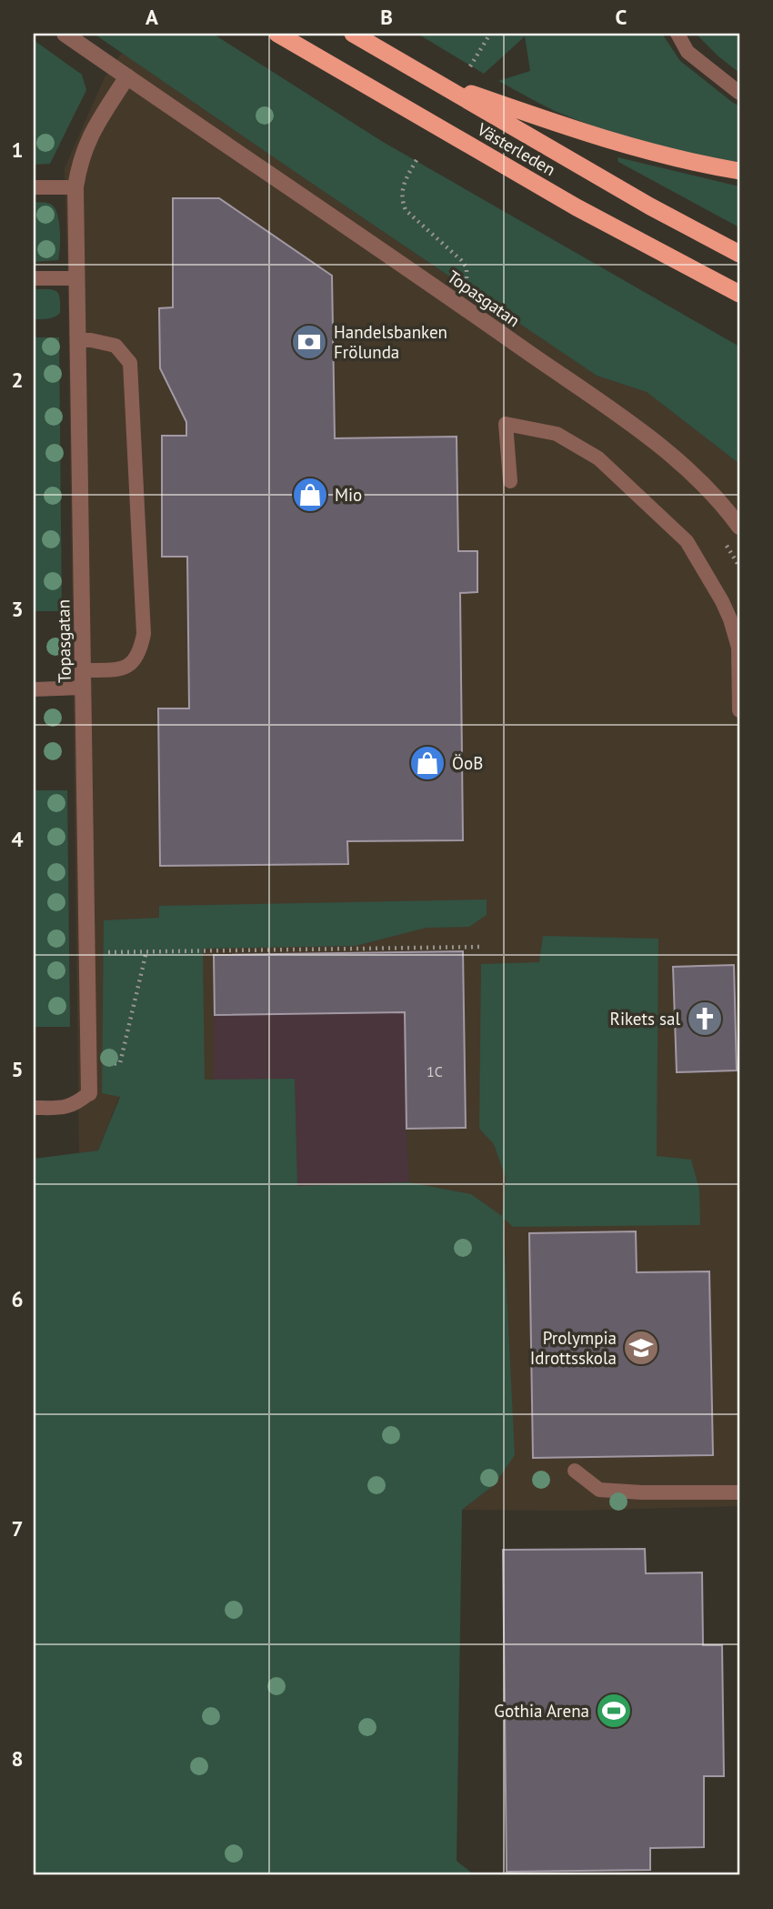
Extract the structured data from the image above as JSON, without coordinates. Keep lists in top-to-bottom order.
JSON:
{
  "streets": {
    "highway": ["Västerleden"],
    "street": ["Topasgatan"]
  },
  "places": {
    "bank": ["Handelsbanken Frölunda"],
    "shop": ["Mio", "ÖoB"],
    "church": ["Rikets sal"],
    "school or university": ["Prolympia Idrottsskola"],
    "sports": ["Gothia Arena"]
  },
  "house_numbers": ["1C"],
  "grid": {
    "columns": ["A", "B", "C"],
    "rows": [
      "1",
      "2",
      "3",
      "4",
      "5",
      "6",
      "7",
      "8"
    ]
  }
}
